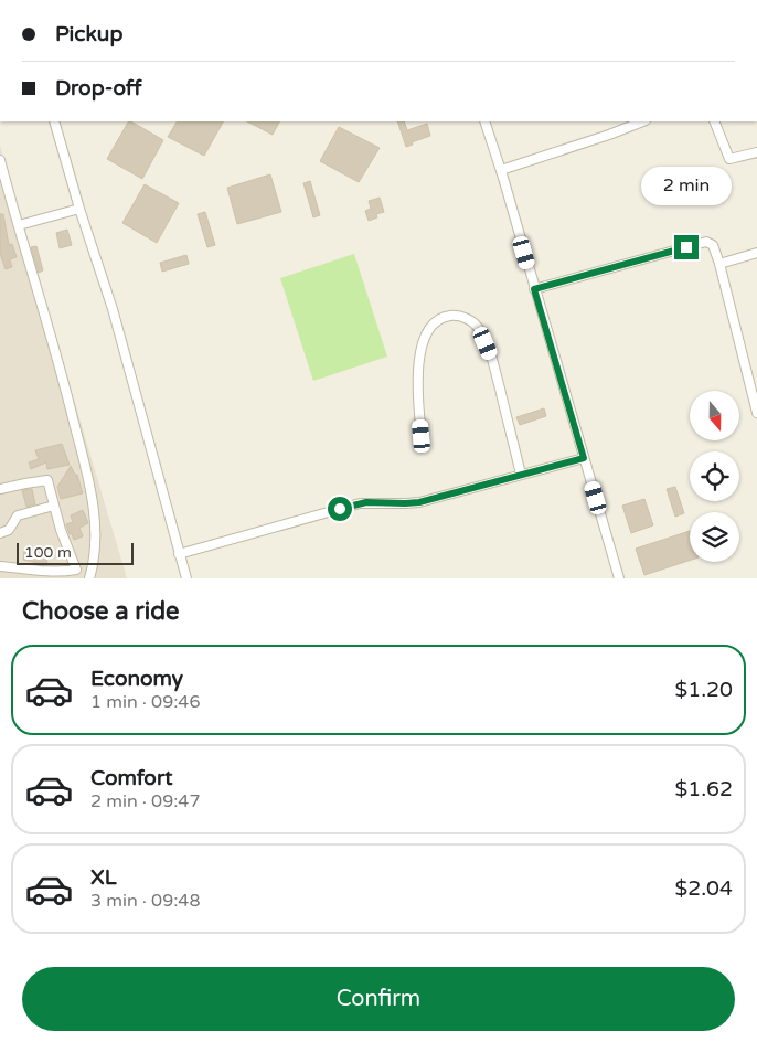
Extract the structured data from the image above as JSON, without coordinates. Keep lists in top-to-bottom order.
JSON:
{
  "scale_bar": "100 m",
  "north": "bottom",
  "page": {
    "banner": ["Pickup", "Drop-off"],
    "bubble": "2 min",
    "scale": "100 m",
    "heading": "Choose a ride",
    "list": [
      {
        "name": "Economy",
        "note": "1 min · 09:46",
        "value": "$1.20"
      },
      {
        "name": "Comfort",
        "note": "2 min · 09:47",
        "value": "$1.62"
      },
      {
        "name": "XL",
        "note": "3 min · 09:48",
        "value": "$2.04"
      }
    ],
    "buttons": "Confirm"
  }
}
